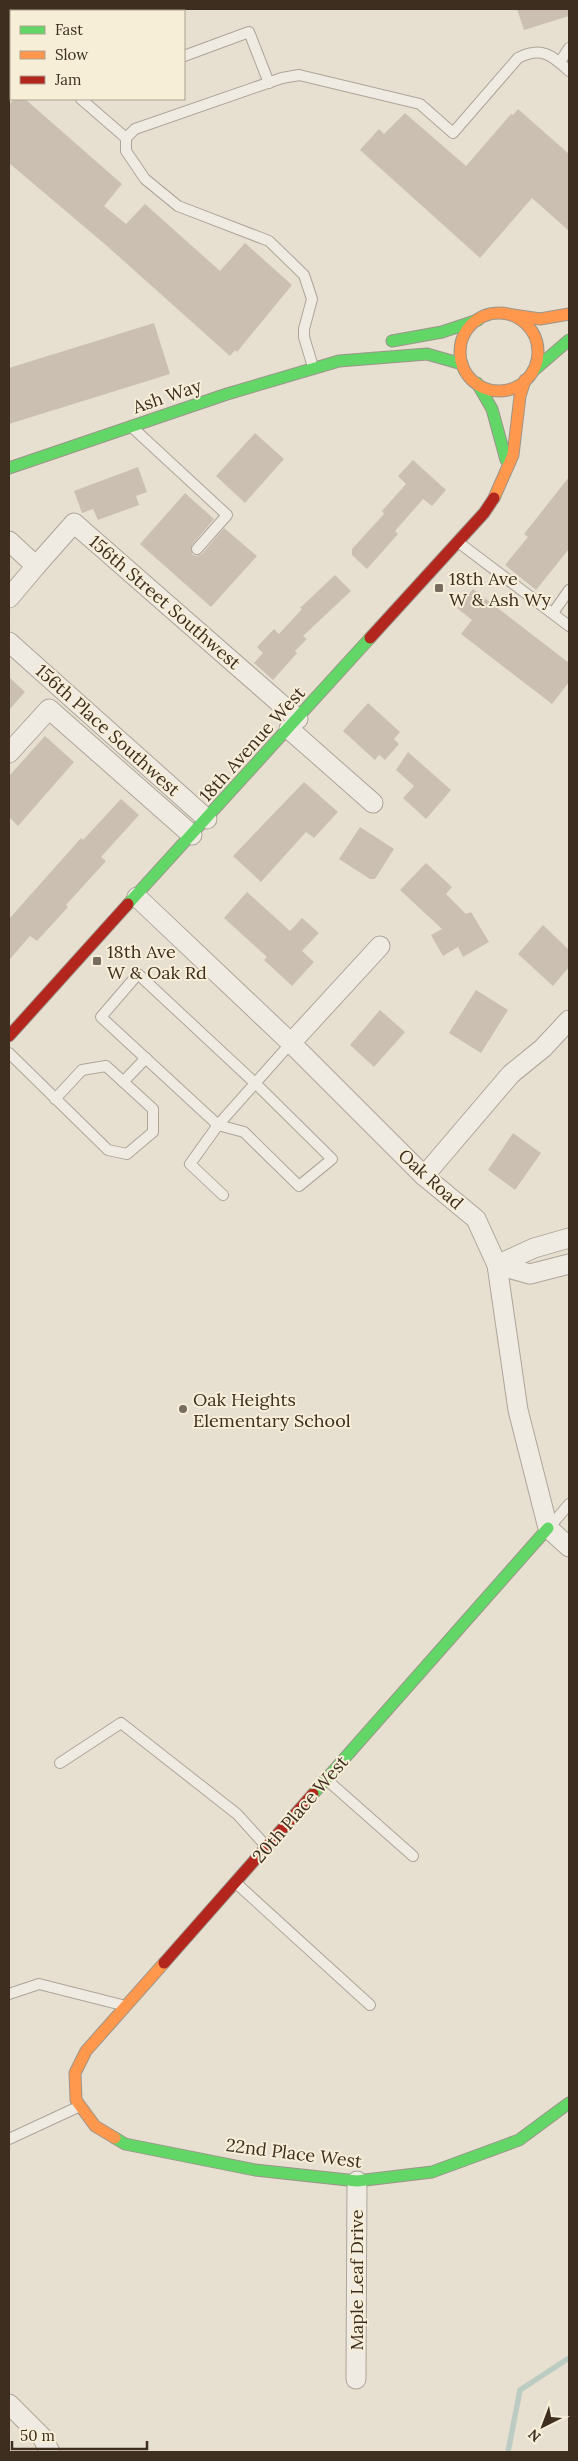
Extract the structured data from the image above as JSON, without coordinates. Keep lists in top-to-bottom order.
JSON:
{
  "streets": {
    "street": [
      "Ash Way",
      "156th Street Southwest",
      "156th Place Southwest",
      "18th Avenue West",
      "Oak Road",
      "20th Place West",
      "22nd Place West",
      "Maple Leaf Drive"
    ]
  },
  "crossings": [
    ["Ash Way", "18th Avenue West"],
    ["156th Street Southwest", "18th Avenue West"],
    ["156th Place Southwest", "18th Avenue West"],
    ["18th Avenue West", "Oak Road"],
    ["Oak Road", "20th Place West"],
    ["20th Place West", "22nd Place West"],
    ["22nd Place West", "Maple Leaf Drive"]
  ],
  "places": {
    "transit": ["18th Ave W & Ash Wy", "18th Ave W & Oak Rd"],
    "other": ["Oak Heights Elementary School"]
  },
  "legend": ["Fast", "Slow", "Jam"],
  "scale_bar": "50 m",
  "north": "bottom left"
}
